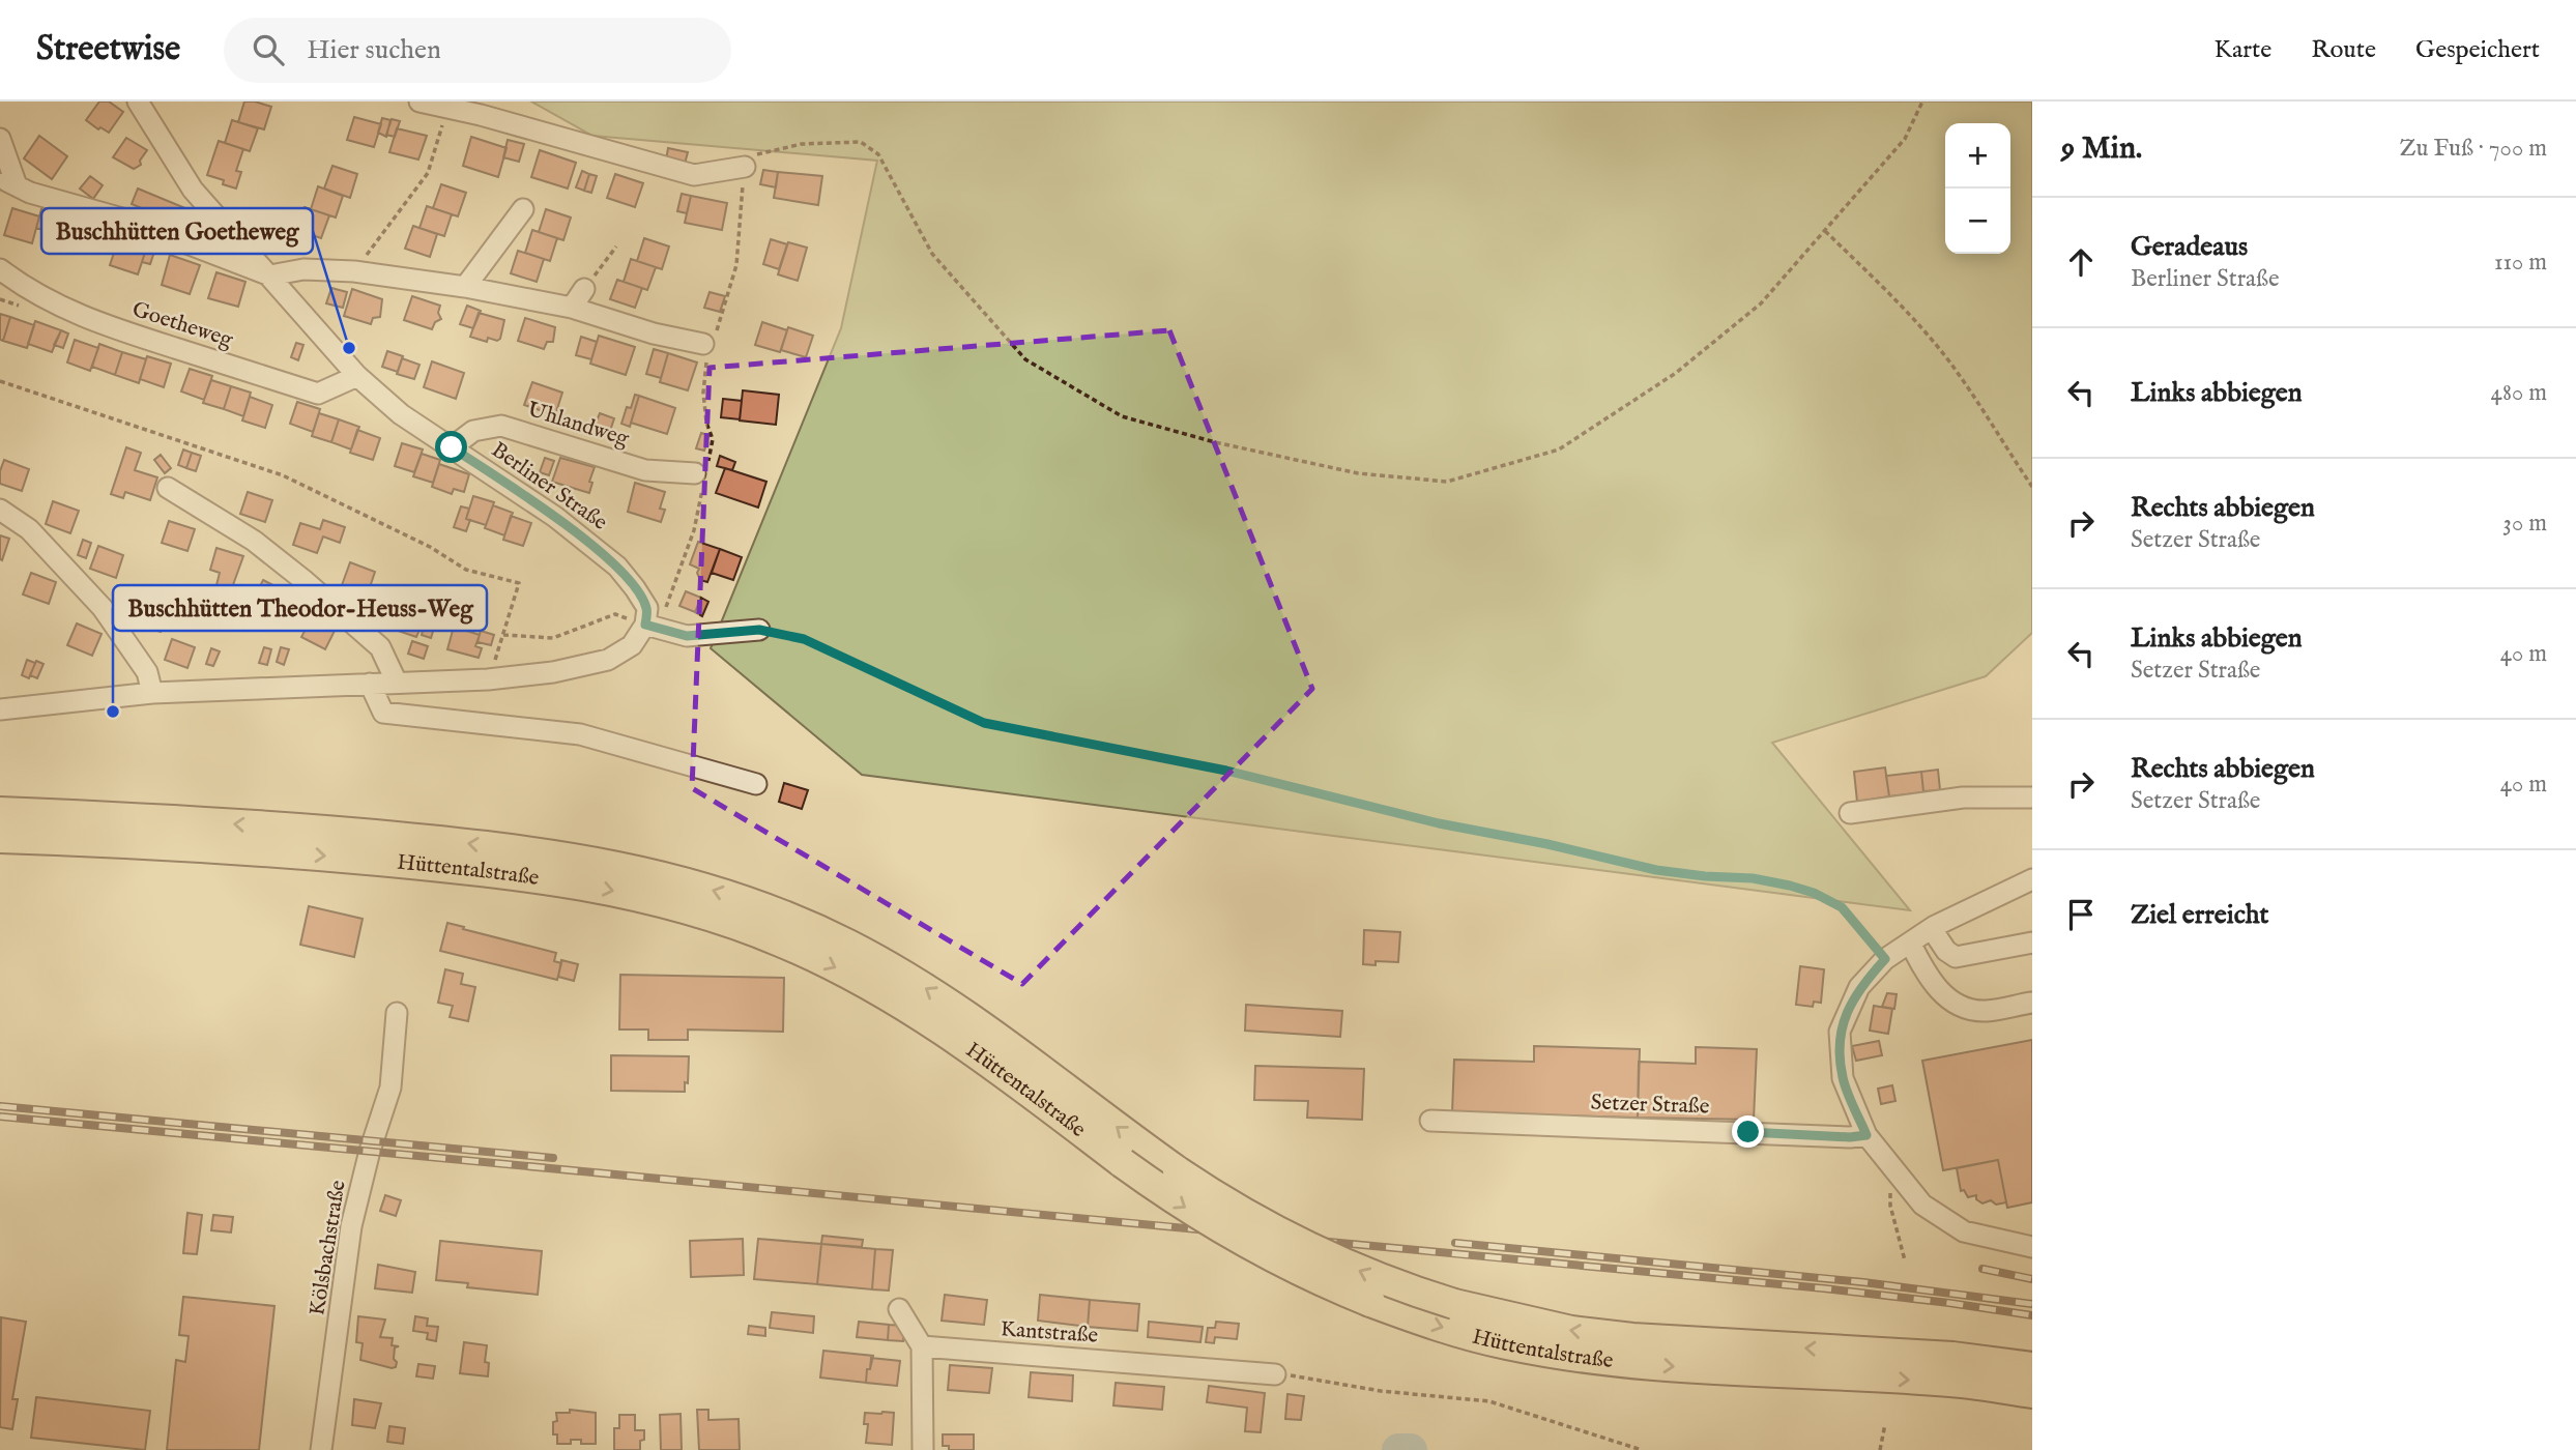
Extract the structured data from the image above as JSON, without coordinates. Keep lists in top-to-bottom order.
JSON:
{
  "streets": {
    "highway": ["Hüttentalstraße"],
    "street": [
      "Goetheweg",
      "Uhlandweg",
      "Berliner Straße",
      "Setzer Straße",
      "Kölsbachstraße",
      "Kantstraße"
    ]
  },
  "crossings": [
    ["Goetheweg", "Berliner Straße"],
    ["Uhlandweg", "Berliner Straße"]
  ],
  "places": ["Buschhütten Goetheweg", "Buschhütten Theodor-Heuss-Weg"],
  "page": {
    "header": "Streetwise",
    "search": "Hier suchen",
    "nav": ["Karte", "Route", "Gespeichert"],
    "heading": ["9 Min.", "Zu Fuß · 700 m"],
    "map_buttons": ["+", "−"],
    "list": [
      ["Geradeaus", "Berliner Straße", "110 m"],
      ["Links abbiegen", "480 m"],
      ["Rechts abbiegen", "Setzer Straße", "30 m"],
      ["Links abbiegen", "Setzer Straße", "40 m"],
      ["Rechts abbiegen", "Setzer Straße", "40 m"],
      "Ziel erreicht"
    ]
  }
}
